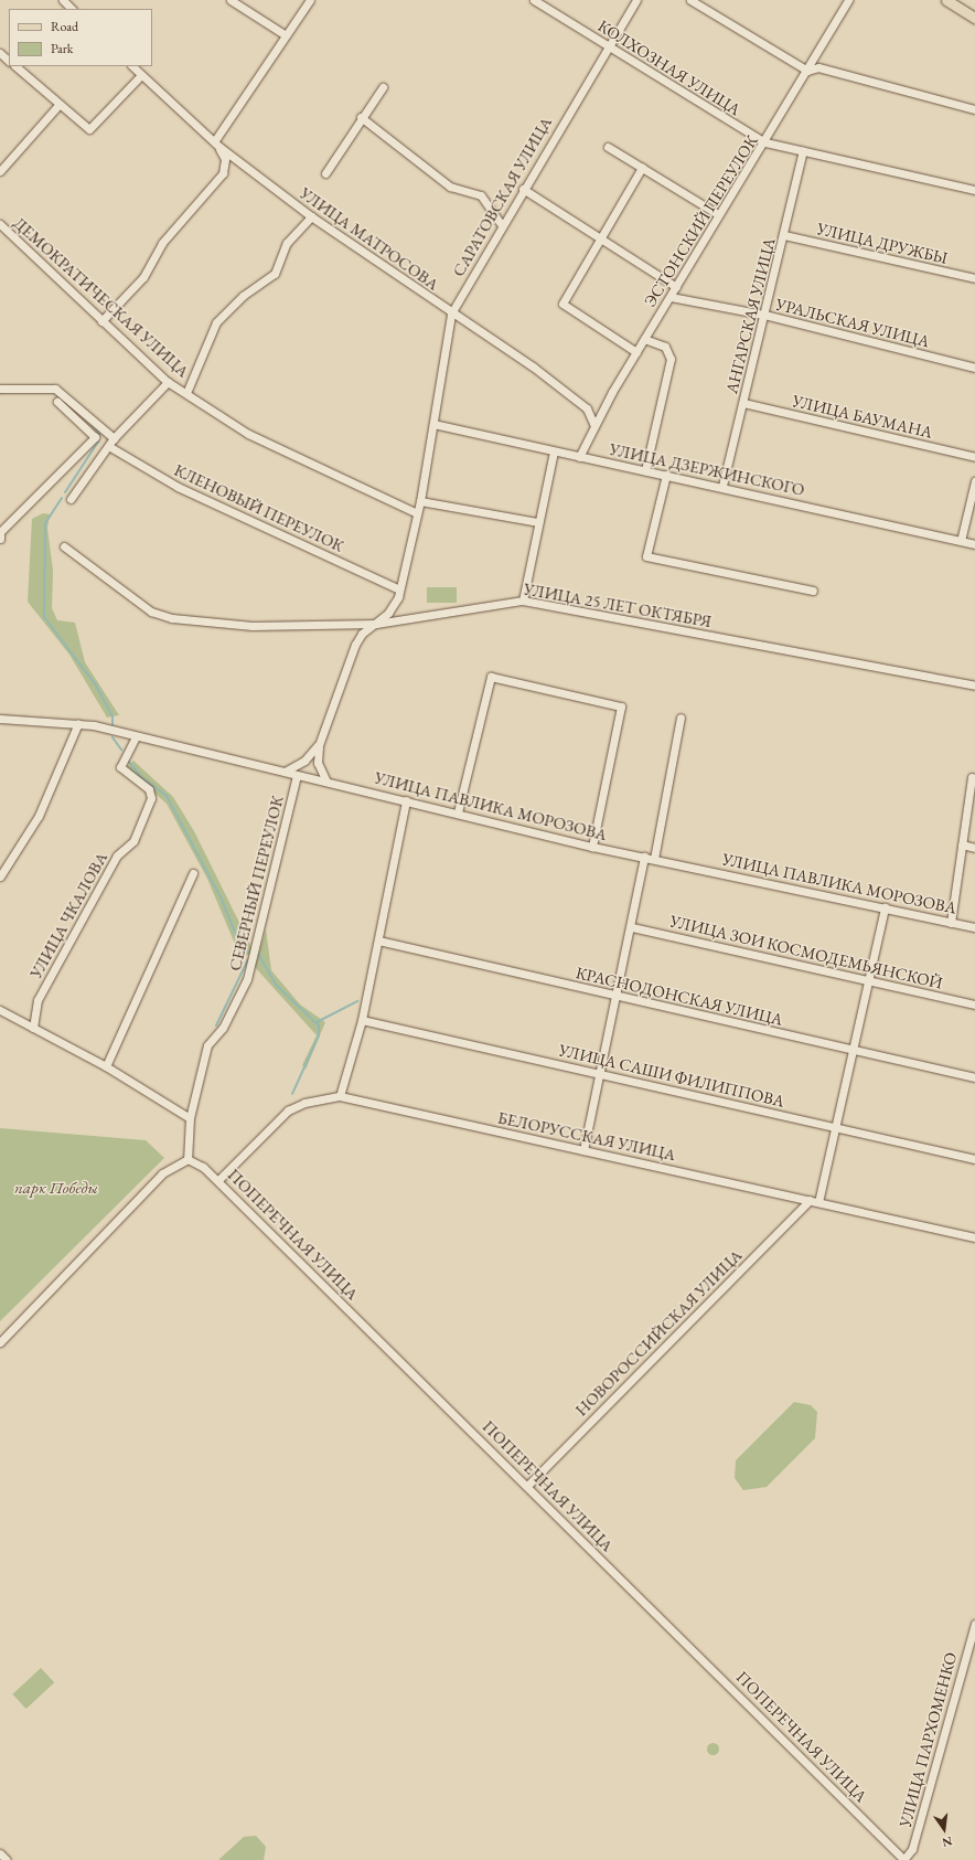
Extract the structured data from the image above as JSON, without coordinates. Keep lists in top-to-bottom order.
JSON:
{
  "streets": {
    "street": [
      "КОЛХОЗНАЯ УЛИЦА",
      "САРАТОВСКАЯ УЛИЦА",
      "ЭСТОНСКИЙ ПЕРЕУЛОК",
      "УЛИЦА МАТРОСОВА",
      "УЛИЦА ДРУЖБЫ",
      "ДЕМОКРАТИЧЕСКАЯ УЛИЦА",
      "АНГАРСКАЯ УЛИЦА",
      "УРАЛЬСКАЯ УЛИЦА",
      "УЛИЦА БАУМАНА",
      "УЛИЦА ДЗЕРЖИНСКОГО",
      "КЛЕНОВЫЙ ПЕРЕУЛОК",
      "УЛИЦА 25 ЛЕТ ОКТЯБРЯ",
      "УЛИЦА ПАВЛИКА МОРОЗОВА",
      "СЕВЕРНЫЙ ПЕРЕУЛОК",
      "УЛИЦА ЧКАЛОВА",
      "УЛИЦА ЗОИ КОСМОДЕМЬЯНСКОЙ",
      "КРАСНОДОНСКАЯ УЛИЦА",
      "УЛИЦА САШИ ФИЛИППОВА",
      "БЕЛОРУССКАЯ УЛИЦА",
      "ПОПЕРЕЧНАЯ УЛИЦА",
      "НОВОРОССИЙСКАЯ УЛИЦА",
      "УЛИЦА ПАРХОМЕНКО"
    ]
  },
  "crossings": [
    ["КОЛХОЗНАЯ УЛИЦА", "САРАТОВСКАЯ УЛИЦА"],
    ["КОЛХОЗНАЯ УЛИЦА", "ЭСТОНСКИЙ ПЕРЕУЛОК"],
    ["КОЛХОЗНАЯ УЛИЦА", "АНГАРСКАЯ УЛИЦА"],
    ["САРАТОВСКАЯ УЛИЦА", "УЛИЦА МАТРОСОВА"],
    ["САРАТОВСКАЯ УЛИЦА", "ДЕМОКРАТИЧЕСКАЯ УЛИЦА"],
    ["САРАТОВСКАЯ УЛИЦА", "УЛИЦА ДЗЕРЖИНСКОГО"],
    ["САРАТОВСКАЯ УЛИЦА", "КЛЕНОВЫЙ ПЕРЕУЛОК"],
    ["САРАТОВСКАЯ УЛИЦА", "УЛИЦА 25 ЛЕТ ОКТЯБРЯ"],
    ["ЭСТОНСКИЙ ПЕРЕУЛОК", "УЛИЦА МАТРОСОВА"],
    ["ЭСТОНСКИЙ ПЕРЕУЛОК", "УРАЛЬСКАЯ УЛИЦА"],
    ["ЭСТОНСКИЙ ПЕРЕУЛОК", "УЛИЦА ДЗЕРЖИНСКОГО"],
    ["УЛИЦА ДРУЖБЫ", "АНГАРСКАЯ УЛИЦА"],
    ["АНГАРСКАЯ УЛИЦА", "УРАЛЬСКАЯ УЛИЦА"],
    ["АНГАРСКАЯ УЛИЦА", "УЛИЦА БАУМАНА"],
    ["АНГАРСКАЯ УЛИЦА", "УЛИЦА ДЗЕРЖИНСКОГО"],
    ["УЛИЦА ПАВЛИКА МОРОЗОВА", "СЕВЕРНЫЙ ПЕРЕУЛОК"],
    ["УЛИЦА ПАВЛИКА МОРОЗОВА", "УЛИЦА ЧКАЛОВА"],
    ["СЕВЕРНЫЙ ПЕРЕУЛОК", "ПОПЕРЕЧНАЯ УЛИЦА"],
    ["БЕЛОРУССКАЯ УЛИЦА", "ПОПЕРЕЧНАЯ УЛИЦА"],
    ["БЕЛОРУССКАЯ УЛИЦА", "НОВОРОССИЙСКАЯ УЛИЦА"],
    ["ПОПЕРЕЧНАЯ УЛИЦА", "НОВОРОССИЙСКАЯ УЛИЦА"],
    ["ПОПЕРЕЧНАЯ УЛИЦА", "УЛИЦА ПАРХОМЕНКО"]
  ],
  "parks": ["парк Победы"],
  "legend": ["Road", "Park"],
  "north": "bottom"
}
